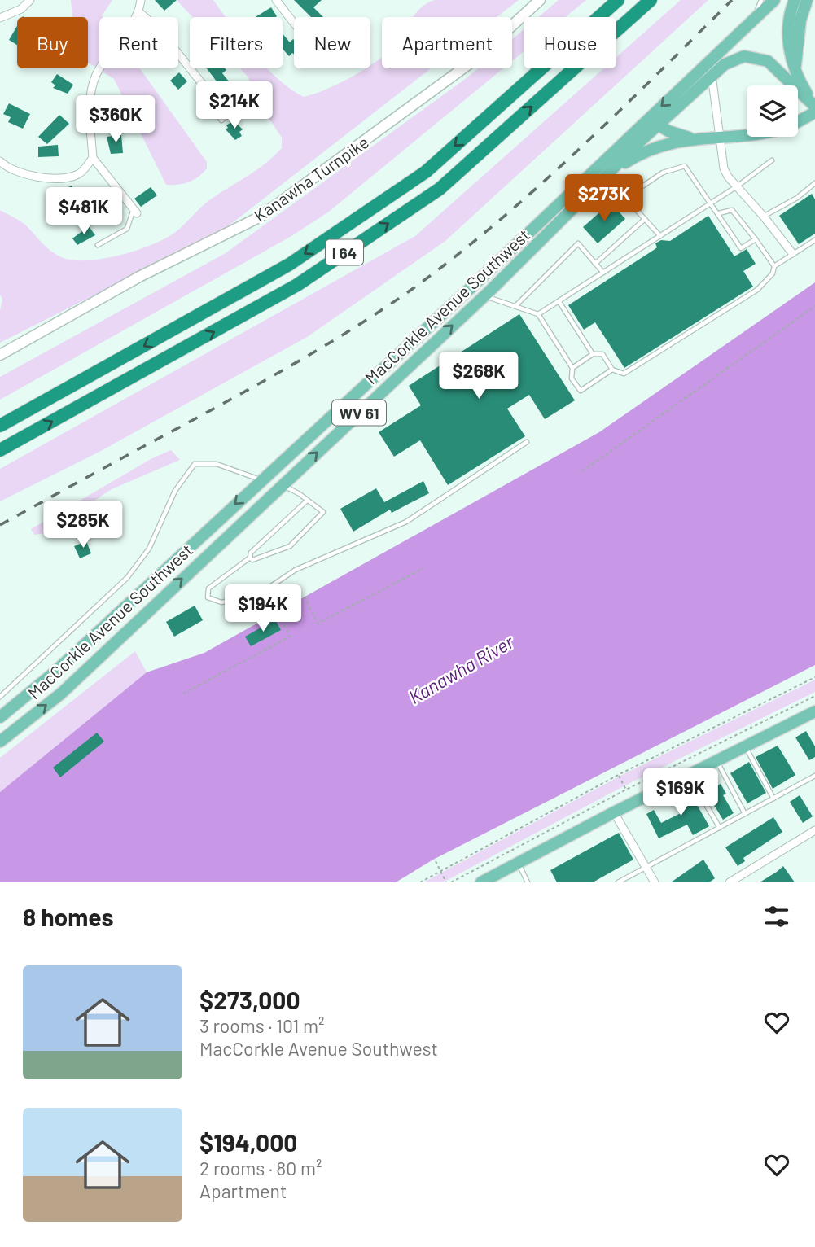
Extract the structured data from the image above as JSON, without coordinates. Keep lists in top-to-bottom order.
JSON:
{
  "streets": {
    "highway": ["I 64"],
    "main road": ["Kanawha Turnpike", "MacCorkle Avenue Southwest", "WV 61"]
  },
  "water": ["Kanawha River"],
  "page": {
    "chip": [
      "Buy",
      "Rent",
      "Filters",
      "New",
      "Apartment",
      "House"
    ],
    "price": [
      "$214K",
      "$360K",
      "$273K",
      "$481K",
      "$268K",
      "$285K",
      "$194K",
      "$169K"
    ],
    "heading": "8 homes",
    "list": [
      {
        "name": "$273,000",
        "note": "3 rooms · 101 m² · MacCorkle Avenue Southwest"
      },
      {
        "name": "$194,000",
        "note": "2 rooms · 80 m² · Apartment"
      }
    ]
  }
}
